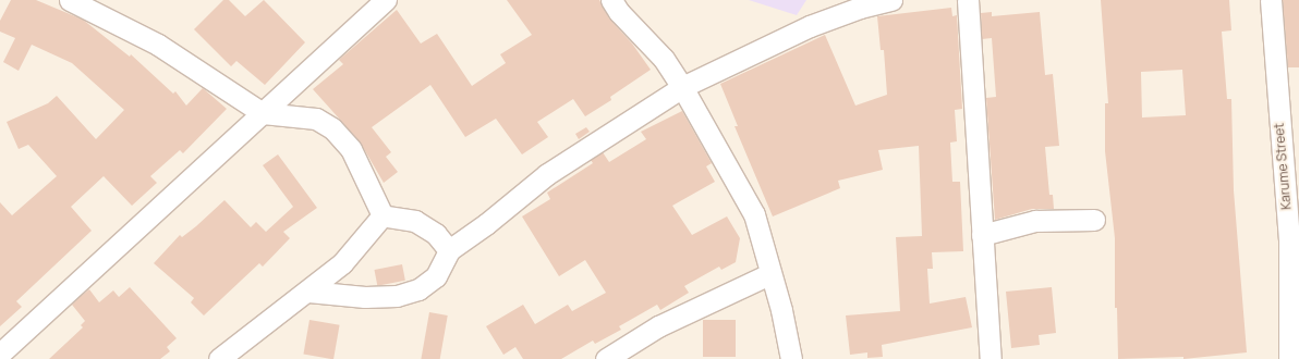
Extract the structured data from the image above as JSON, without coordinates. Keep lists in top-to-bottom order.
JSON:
{
  "streets": {
    "street": ["Karume Street"]
  }
}
